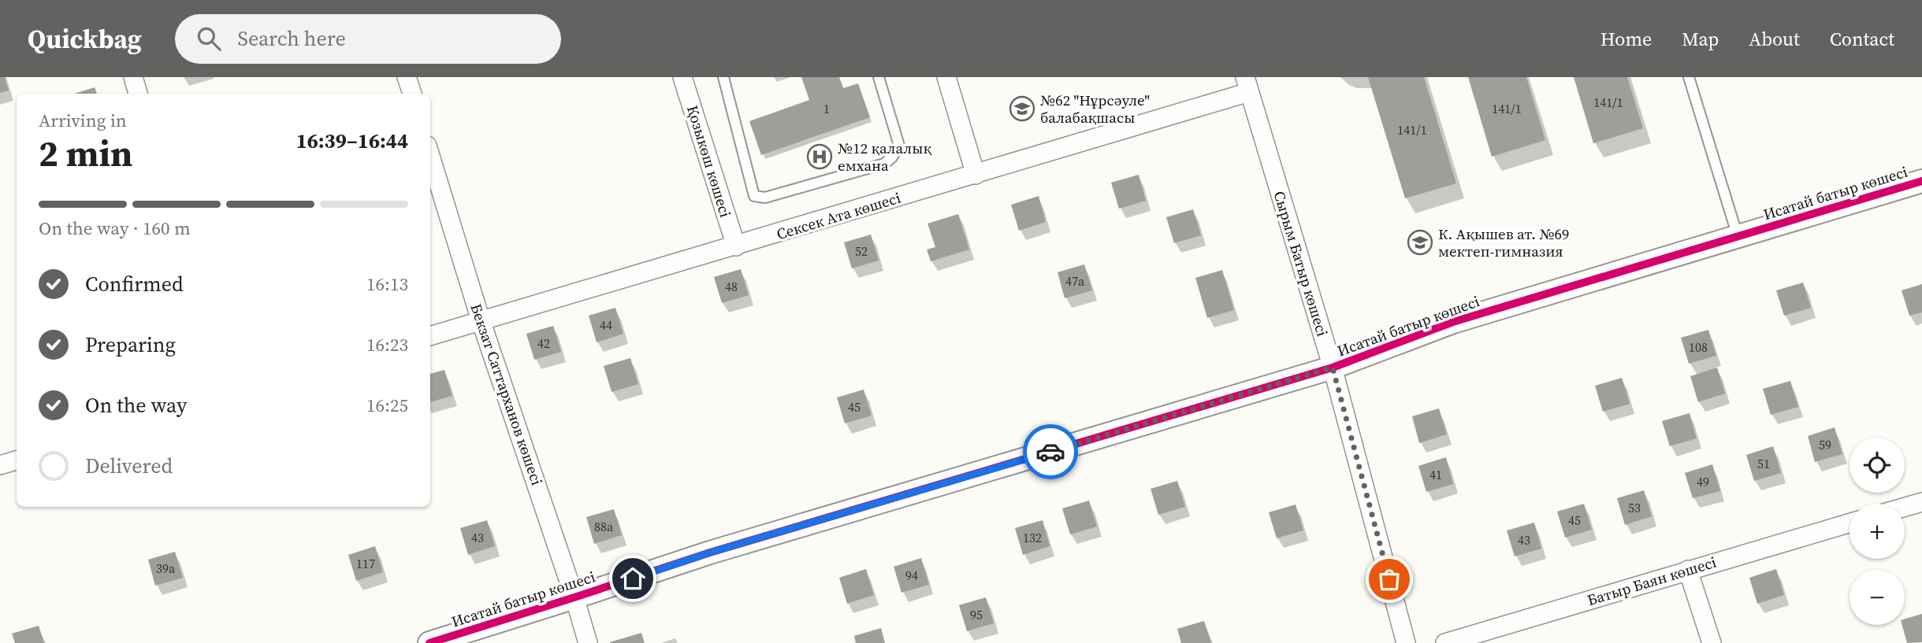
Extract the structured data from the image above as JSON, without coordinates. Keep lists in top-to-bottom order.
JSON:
{
  "streets": {
    "street": [
      "Қозыкөш көшесі",
      "Исатай батыр көшесі",
      "Сексек Ата көшесі",
      "Сырым Батыр көшесі",
      "Бекзат Саттарханов көшесі",
      "Батыр Баян көшесі"
    ]
  },
  "crossings": [
    ["Қозыкөш көшесі", "Сексек Ата көшесі"],
    ["Исатай батыр көшесі", "Сырым Батыр көшесі"],
    ["Исатай батыр көшесі", "Бекзат Саттарханов көшесі"],
    ["Сексек Ата көшесі", "Сырым Батыр көшесі"],
    ["Сексек Ата көшесі", "Бекзат Саттарханов көшесі"]
  ],
  "places": {
    "school or university": ["№62 \"Нұрсәуле\" балабақшасы", "К. Ақышев ат. №69 мектеп-гимназия"],
    "hospital": ["№12 қалалық емхана"]
  },
  "house_numbers": [
    "141/1",
    "1",
    "141/1",
    "141/1",
    "52",
    "47а",
    "48",
    "44",
    "42",
    "108",
    "45",
    "59",
    "51",
    "41",
    "49",
    "53",
    "45",
    "88а",
    "43",
    "132",
    "43",
    "117",
    "39а",
    "94",
    "95"
  ],
  "page": {
    "header": "Quickbag",
    "search": "Search here",
    "nav": [
      "Home",
      "Map",
      "About",
      "Contact"
    ],
    "heading": ["2 min", "Arriving in", "16:39–16:44"],
    "bar": "On the way · 160 m",
    "list": [
      ["Confirmed", "16:13"],
      ["Preparing", "16:23"],
      ["On the way", "16:25"],
      "Delivered"
    ],
    "map_buttons": ["+", "−"]
  }
}
